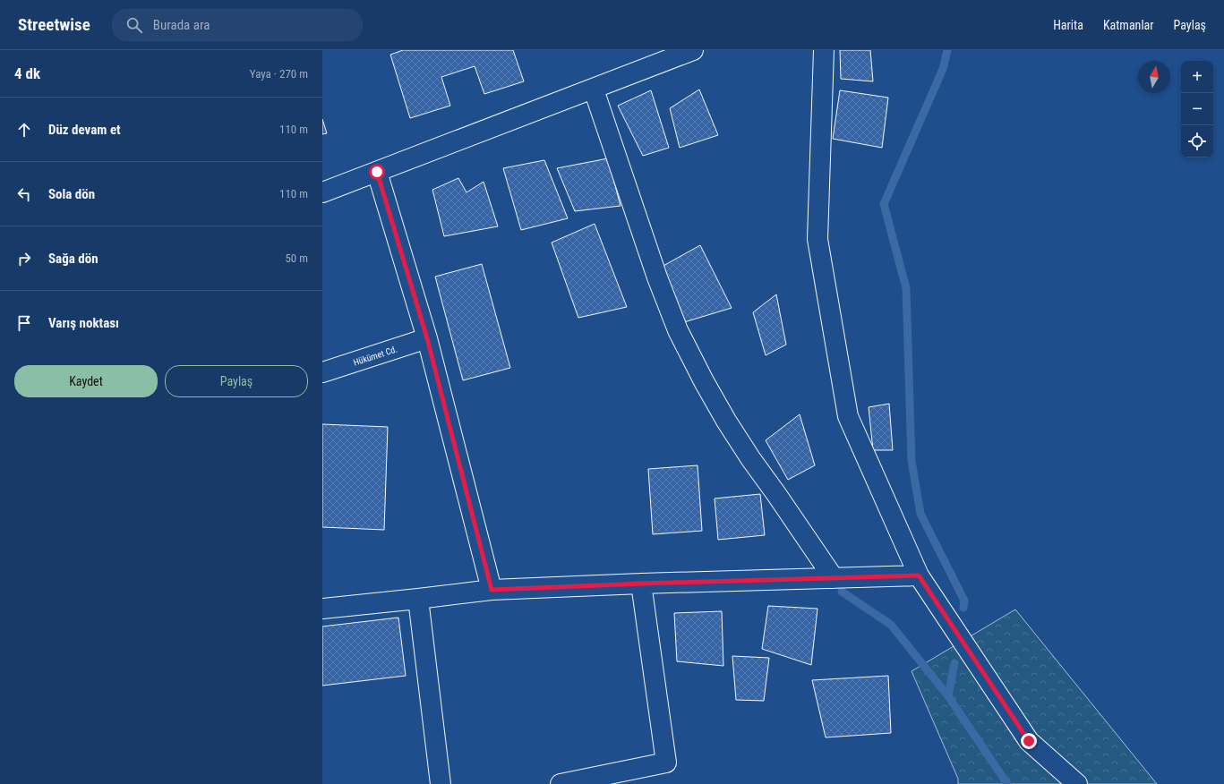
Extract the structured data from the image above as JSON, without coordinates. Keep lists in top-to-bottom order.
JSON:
{
  "streets": {
    "street": ["Hükümet Cd."]
  },
  "north": "top",
  "page": {
    "header": "Streetwise",
    "search": "Burada ara",
    "nav": ["Harita", "Katmanlar", "Paylaş"],
    "heading": ["4 dk", "Yaya · 270 m"],
    "map_buttons": ["+", "−"],
    "list": [
      ["Düz devam et", "110 m"],
      ["Sola dön", "110 m"],
      ["Sağa dön", "50 m"],
      "Varış noktası"
    ],
    "buttons": ["Kaydet", "Paylaş"]
  }
}
